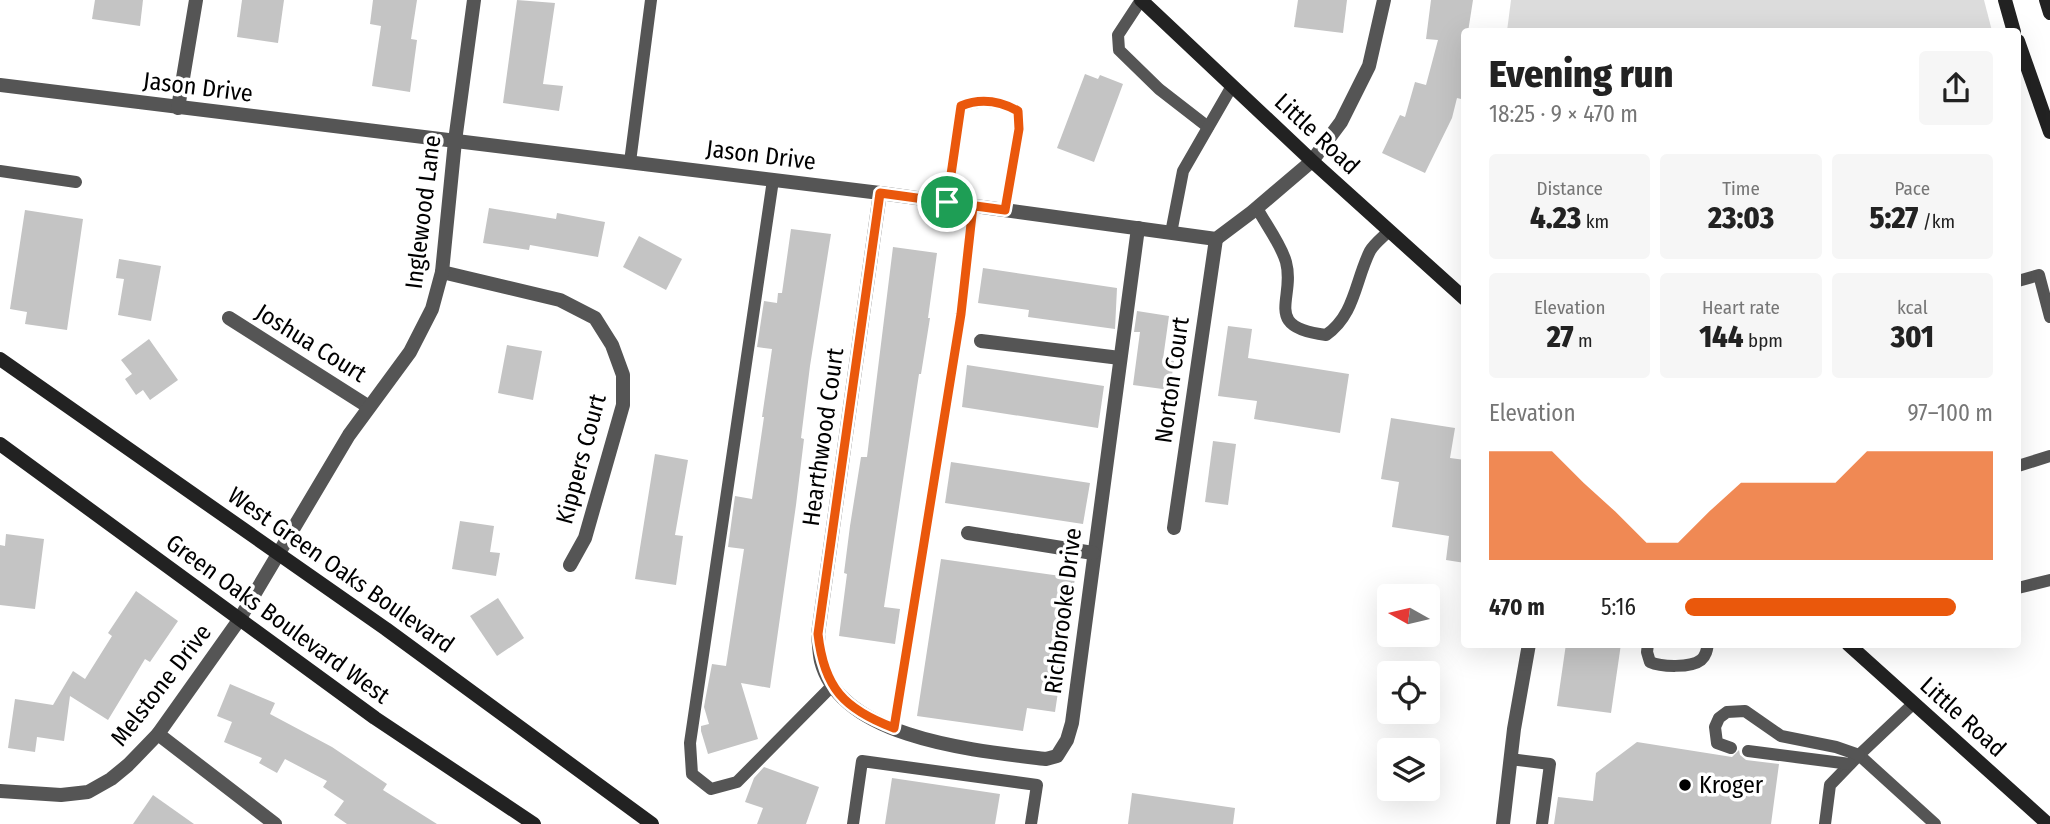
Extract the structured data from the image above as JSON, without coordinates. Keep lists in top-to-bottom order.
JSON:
{
  "streets": {
    "main road": ["Little Road", "West Green Oaks Boulevard", "Green Oaks Boulevard West"],
    "street": [
      "Jason Drive",
      "Inglewood Lane",
      "Joshua Court",
      "Norton Court",
      "Hearthwood Court",
      "Kippers Court",
      "Richbrooke Drive",
      "Melstone Drive"
    ]
  },
  "crossings": [
    ["Jason Drive", "Inglewood Lane"],
    ["Jason Drive", "Norton Court"],
    ["Jason Drive", "Hearthwood Court"],
    ["Jason Drive", "Richbrooke Drive"],
    ["Inglewood Lane", "Joshua Court"],
    ["Inglewood Lane", "Kippers Court"],
    ["Inglewood Lane", "West Green Oaks Boulevard"],
    ["Inglewood Lane", "Melstone Drive"],
    ["Hearthwood Court", "Richbrooke Drive"],
    ["West Green Oaks Boulevard", "Melstone Drive"],
    ["Green Oaks Boulevard West", "Melstone Drive"]
  ],
  "places": ["Kroger"],
  "north": "left",
  "page": {
    "heading": ["Evening run", "18:25 · 9 × 470 m"],
    "stats": [
      ["Distance", "4.23 km"],
      ["Time", "23:03"],
      ["Pace", "5:27 /km"],
      ["Elevation", "27 m"],
      ["Heart rate", "144 bpm"],
      ["kcal", "301"]
    ],
    "chart": ["Elevation", "97–100 m"],
    "list": [
      {
        "name": "470 m",
        "note": "5:16"
      }
    ]
  }
}
